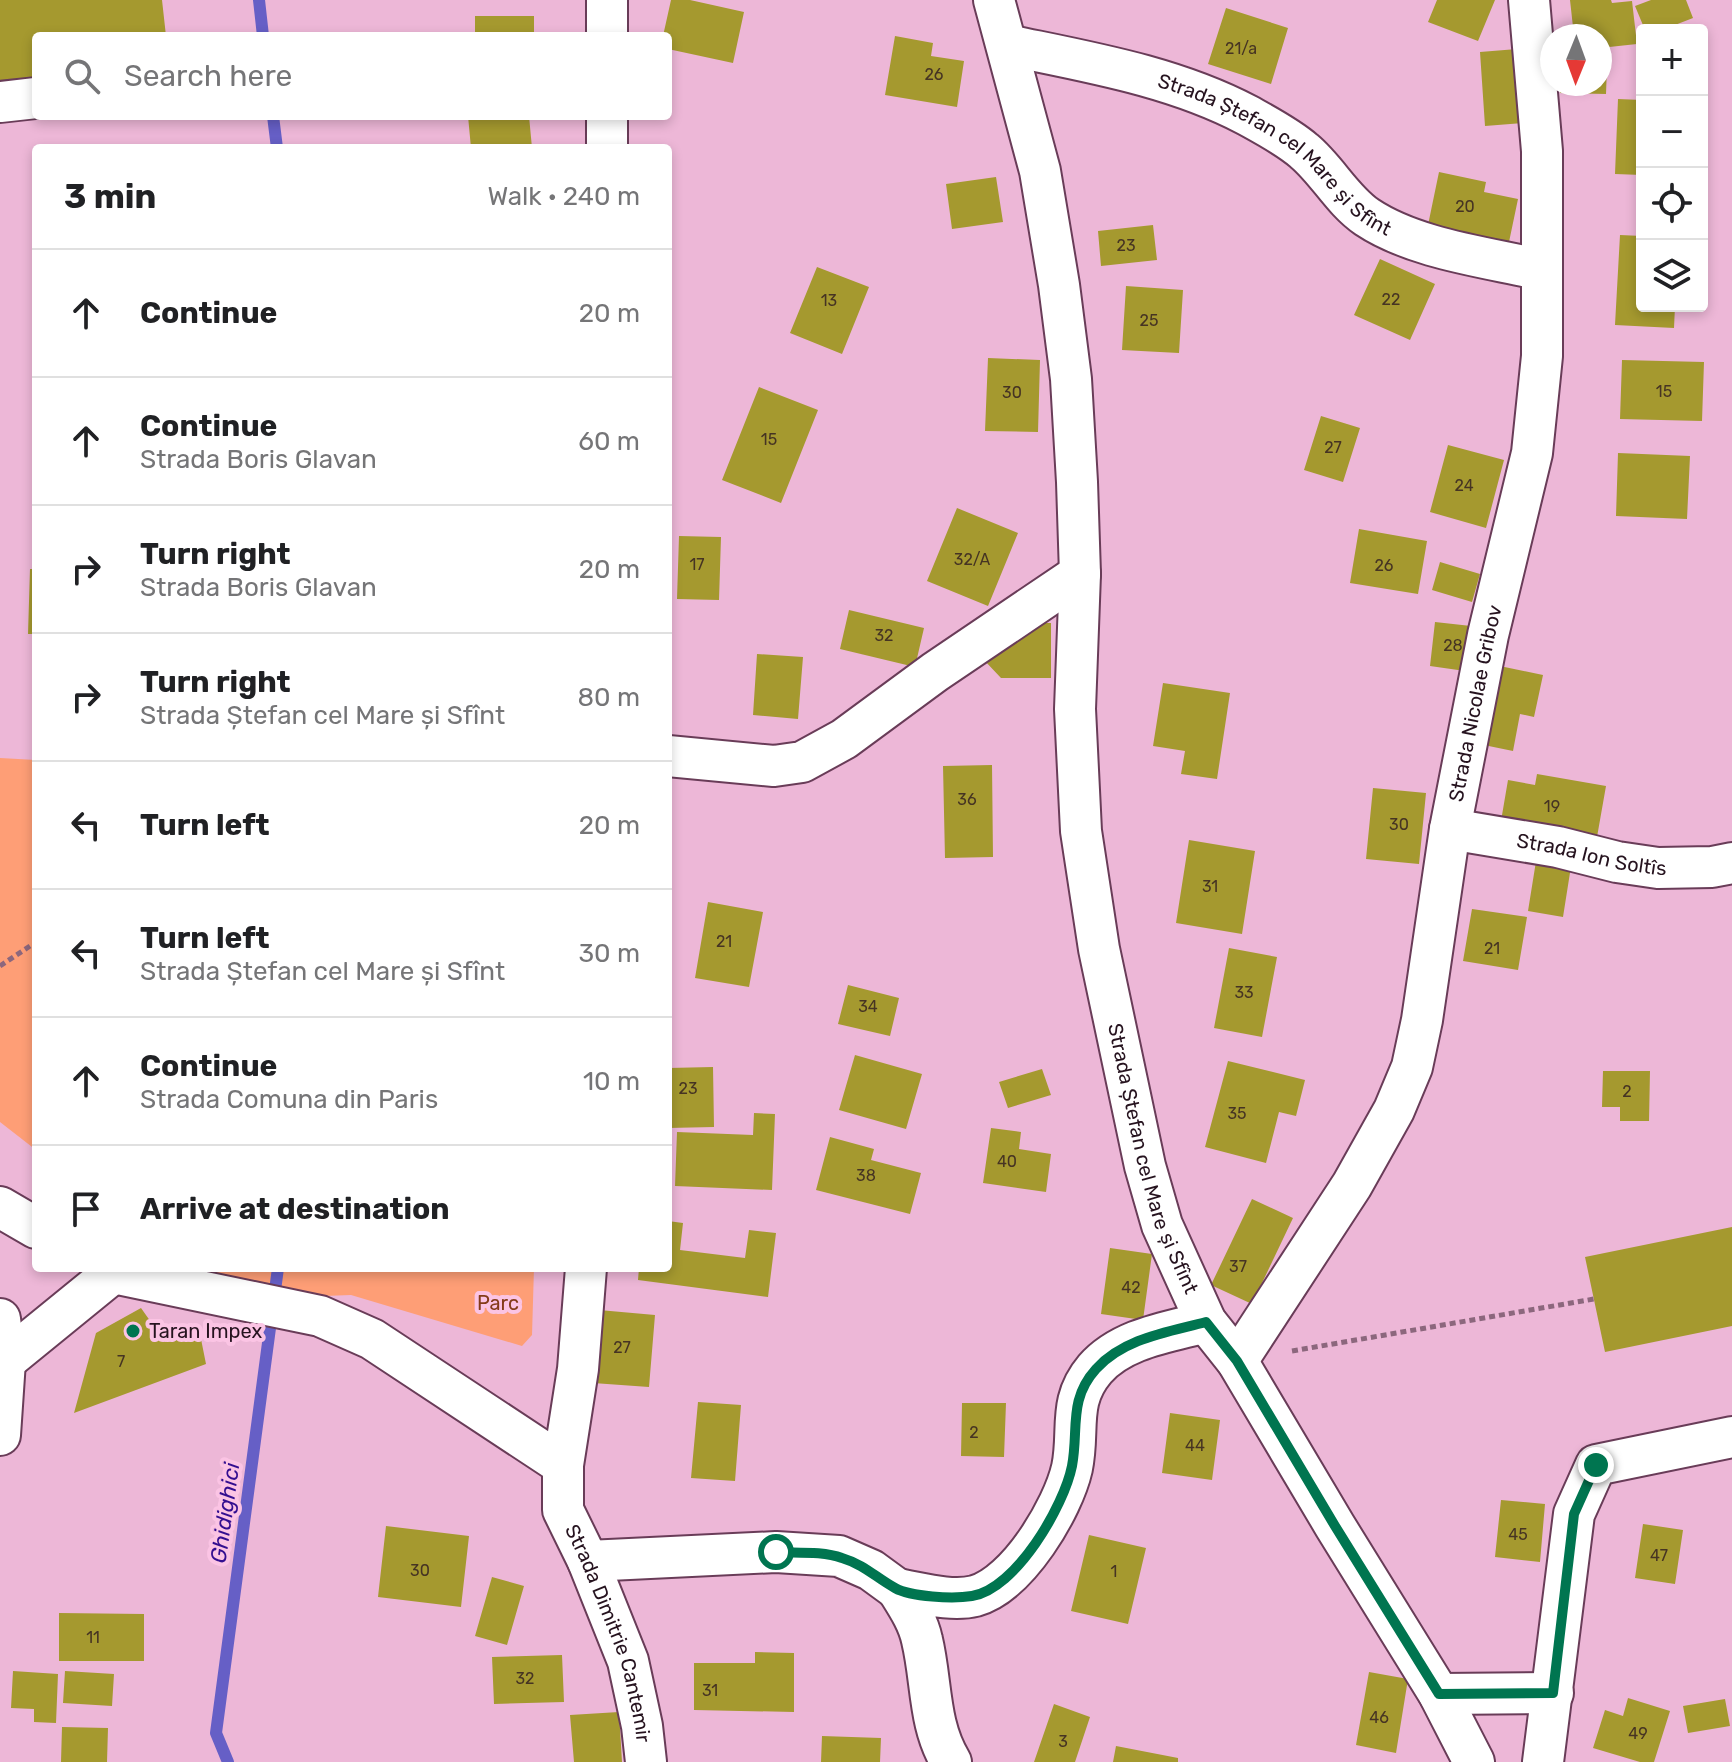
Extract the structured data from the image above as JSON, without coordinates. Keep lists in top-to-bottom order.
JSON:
{
  "streets": {
    "street": [
      "Strada Ștefan cel Mare și Sfînt",
      "Strada Nicolae Gribov",
      "Strada Ion Soltîs",
      "Strada Dimitrie Cantemir"
    ]
  },
  "crossings": [
    ["Strada Ștefan cel Mare și Sfînt", "Strada Nicolae Gribov"],
    ["Strada Nicolae Gribov", "Strada Ion Soltîs"]
  ],
  "water": ["Ghidighici"],
  "parks": ["Parc"],
  "places": ["Taran Impex"],
  "house_numbers": [
    "21/a",
    "26",
    "20",
    "23",
    "22",
    "13",
    "25",
    "15",
    "30",
    "15",
    "27",
    "24",
    "32/A",
    "17",
    "26",
    "32",
    "28",
    "36",
    "19",
    "30",
    "31",
    "21",
    "21",
    "33",
    "34",
    "23",
    "2",
    "35",
    "40",
    "38",
    "37",
    "42",
    "27",
    "7",
    "2",
    "44",
    "45",
    "47",
    "30",
    "1",
    "11",
    "32",
    "31",
    "46",
    "49",
    "3"
  ],
  "north": "bottom",
  "page": {
    "map_buttons": ["+", "−"],
    "search": "Search here",
    "heading": ["3 min", "Walk · 240 m"],
    "list": [
      ["Continue", "20 m"],
      ["Continue", "Strada Boris Glavan", "60 m"],
      ["Turn right", "Strada Boris Glavan", "20 m"],
      ["Turn right", "Strada Ștefan cel Mare și Sfînt", "80 m"],
      ["Turn left", "20 m"],
      ["Turn left", "Strada Ștefan cel Mare și Sfînt", "30 m"],
      ["Continue", "Strada Comuna din Paris", "10 m"],
      "Arrive at destination"
    ]
  }
}
